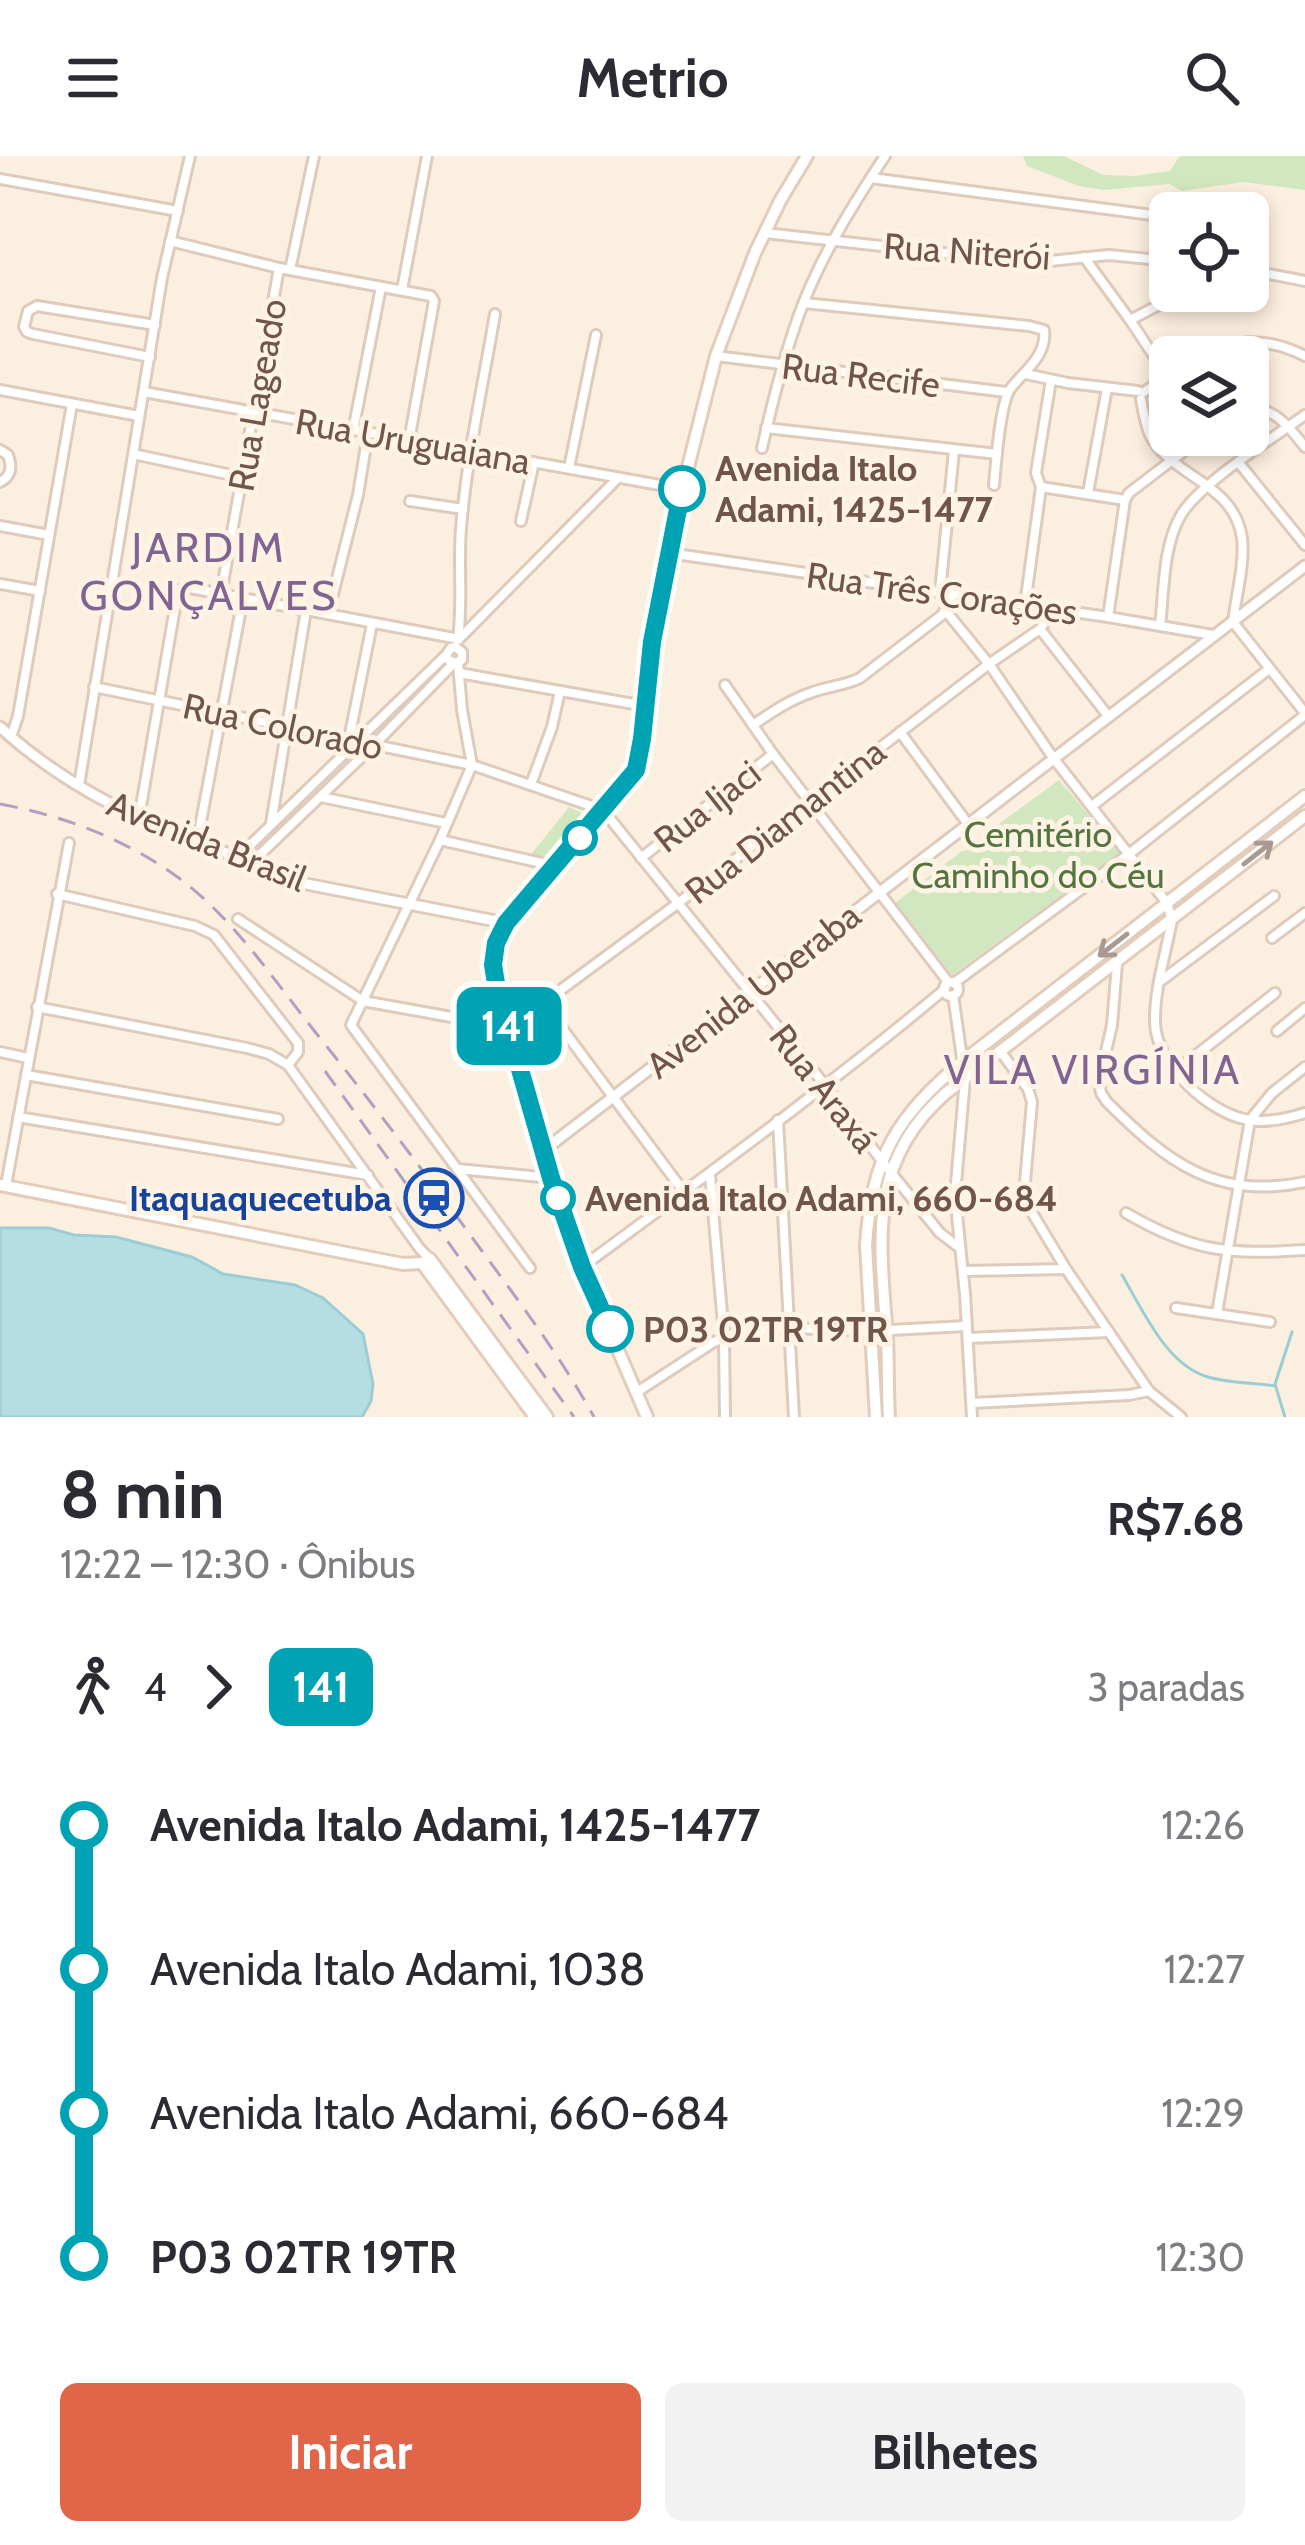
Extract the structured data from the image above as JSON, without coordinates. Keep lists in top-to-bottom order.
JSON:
{
  "streets": {
    "street": [
      "Rua Niterói",
      "Rua Recife",
      "Rua Lageado",
      "Rua Uruguaiana",
      "Rua Três Corações",
      "Rua Colorado",
      "Rua Ijaci",
      "Rua Diamantina",
      "Avenida Brasil",
      "Avenida Uberaba",
      "Rua Araxá"
    ]
  },
  "crossings": [
    ["Rua Lageado", "Rua Uruguaiana"],
    ["Rua Três Corações", "Rua Diamantina"],
    ["Rua Três Corações", "Avenida Uberaba"],
    ["Rua Colorado", "Rua Araxá"],
    ["Rua Ijaci", "Rua Araxá"],
    ["Rua Diamantina", "Rua Araxá"],
    ["Avenida Uberaba", "Rua Araxá"]
  ],
  "districts": ["JARDIM GONÇALVES", "VILA VIRGÍNIA"],
  "parks": ["Cemitério Caminho do Céu"],
  "places": {
    "other": ["Avenida Italo Adami, 1425-1477", "Avenida Italo Adami, 660-684", "P03 02TR 19TR"],
    "station": ["Itaquaquecetuba"]
  },
  "lines": ["bus line 141"],
  "page": {
    "header": "Metrio",
    "on_map": "141",
    "heading": ["8 min", "12:22 – 12:30 · Ônibus", "R$7.68"],
    "legs": ["4", "141", "3 paradas"],
    "list": [
      {
        "name": "Avenida Italo Adami, 1425-1477",
        "value": "12:26"
      },
      {
        "name": "Avenida Italo Adami, 1038",
        "value": "12:27"
      },
      {
        "name": "Avenida Italo Adami, 660-684",
        "value": "12:29"
      },
      {
        "name": "P03 02TR 19TR",
        "value": "12:30"
      }
    ],
    "buttons": ["Iniciar", "Bilhetes"]
  }
}
